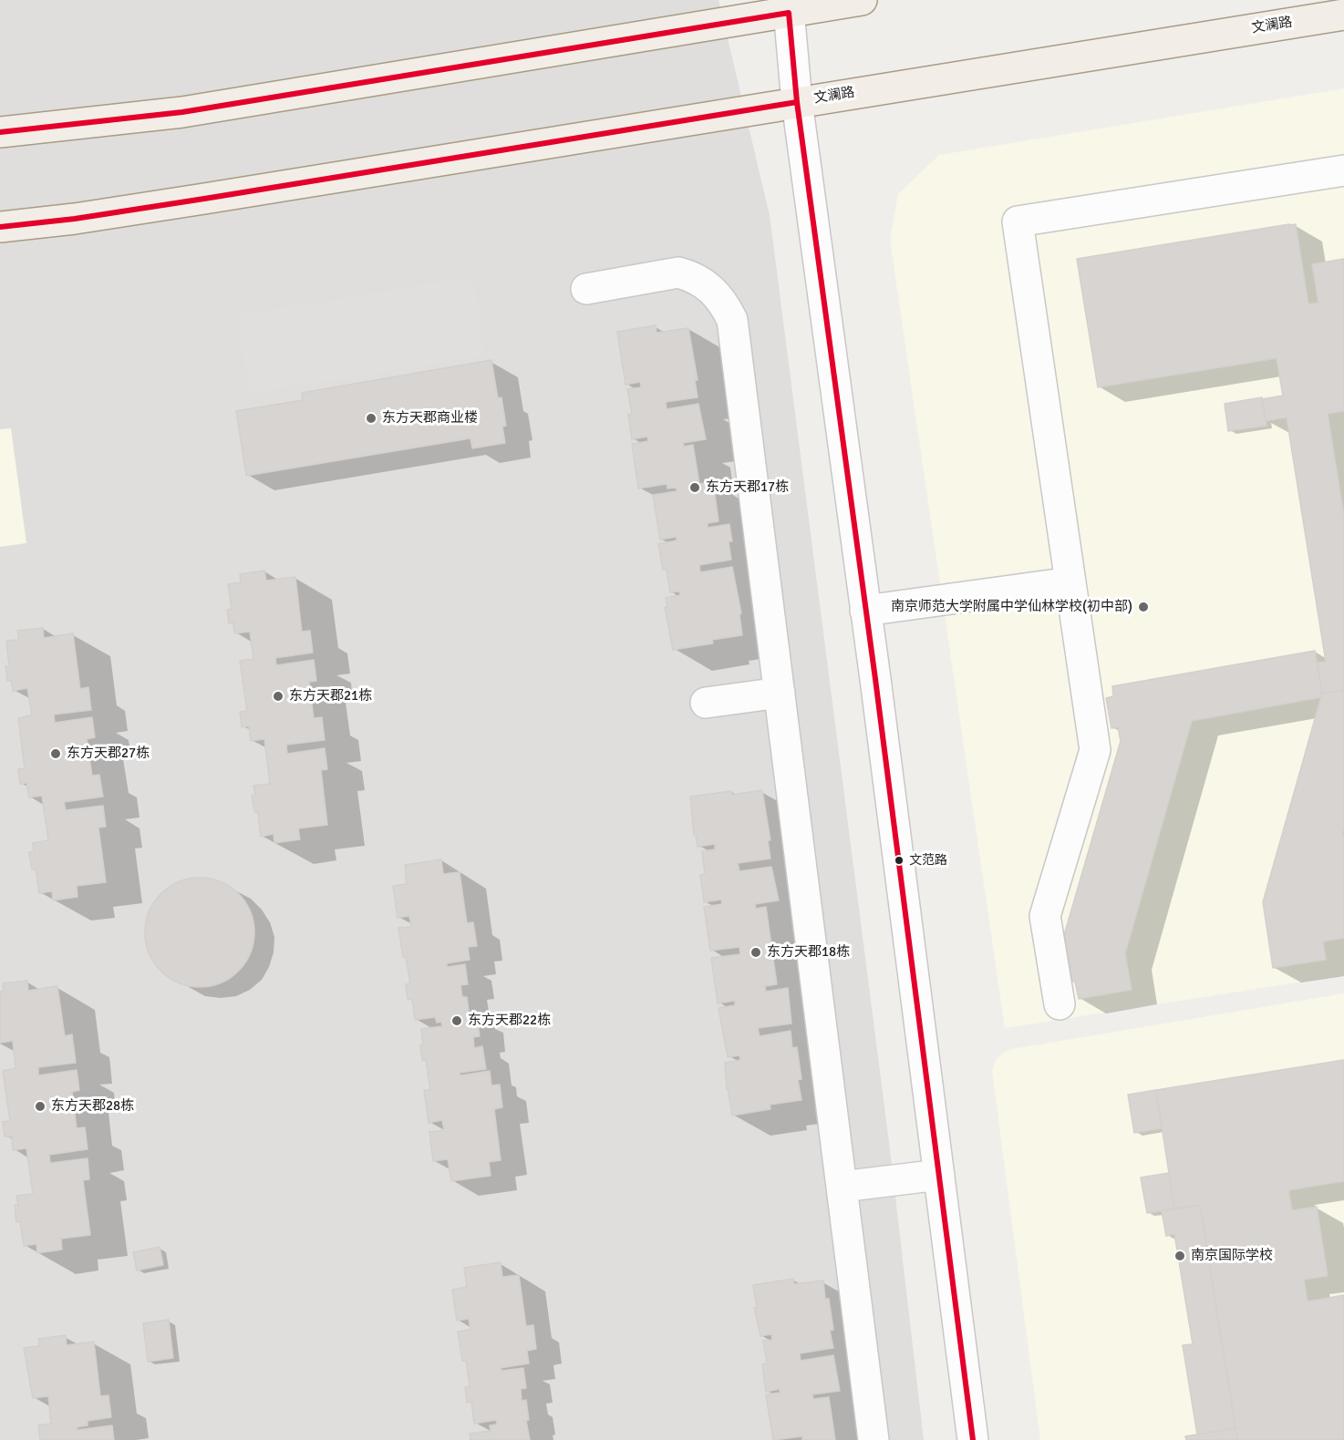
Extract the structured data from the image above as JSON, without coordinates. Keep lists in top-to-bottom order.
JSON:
{
  "streets": {
    "main road": ["文澜路"]
  },
  "places": [
    "东方天郡商业楼",
    "东方天郡17栋",
    "南京师范大学附属中学仙林学校(初中部)",
    "东方天郡21栋",
    "东方天郡27栋",
    "文范路",
    "东方天郡18栋",
    "东方天郡22栋",
    "东方天郡28栋",
    "南京国际学校"
  ]
}
